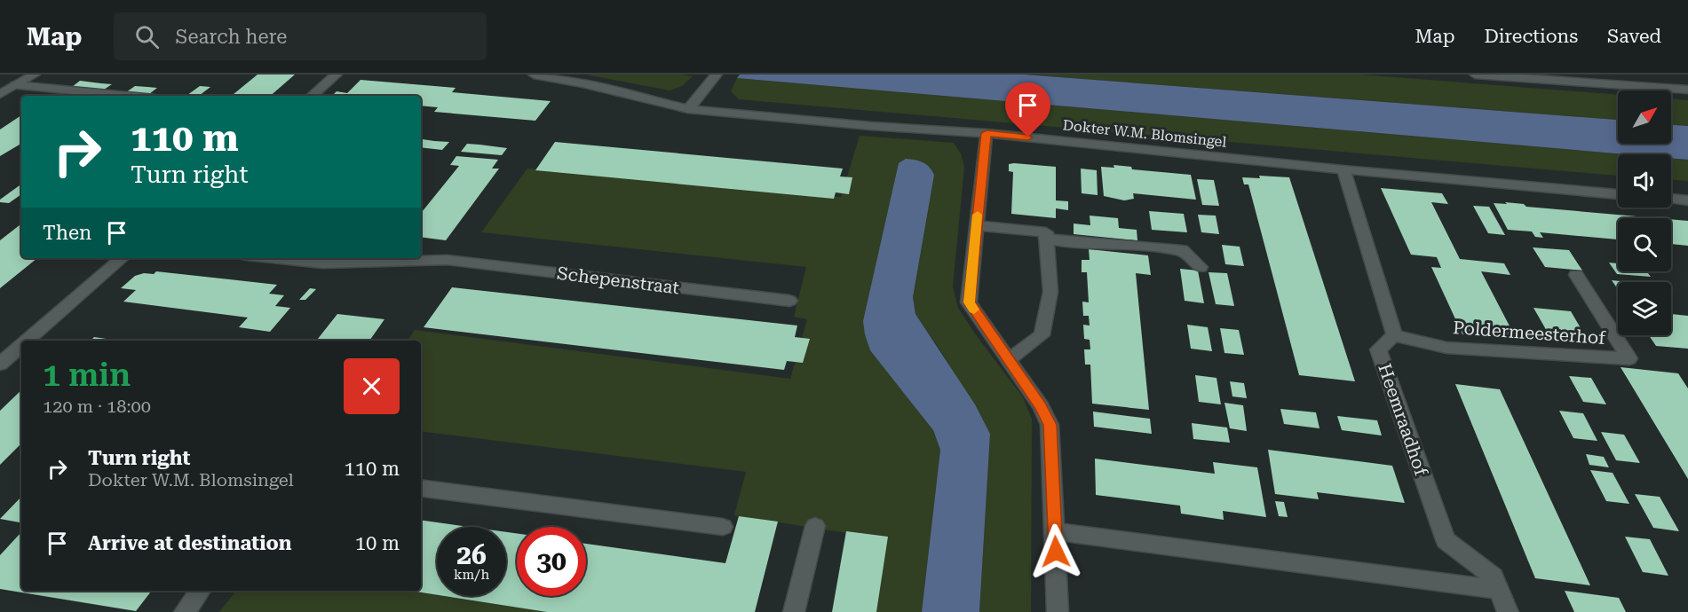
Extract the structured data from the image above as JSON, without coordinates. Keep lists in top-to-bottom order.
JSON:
{
  "streets": {
    "street": [
      "Dokter W.M. Blomsingel",
      "Schepenstraat",
      "Poldermeesterhof",
      "Heemraadhof"
    ]
  },
  "crossings": [
    ["Dokter W.M. Blomsingel", "Heemraadhof"],
    ["Poldermeesterhof", "Heemraadhof"]
  ],
  "north": "top right",
  "page": {
    "header": "Map",
    "search": "Search here",
    "nav": ["Map", "Directions", "Saved"],
    "turn": ["110 m", "Turn right"],
    "then": "Then",
    "heading": ["1 min", "120 m · 18:00"],
    "list": [
      {
        "name": "Turn right",
        "note": "Dokter W.M. Blomsingel",
        "value": "110 m"
      },
      {
        "name": "Arrive at destination",
        "value": "10 m"
      }
    ],
    "speed": "26 km/h",
    "limit": "30"
  }
}
